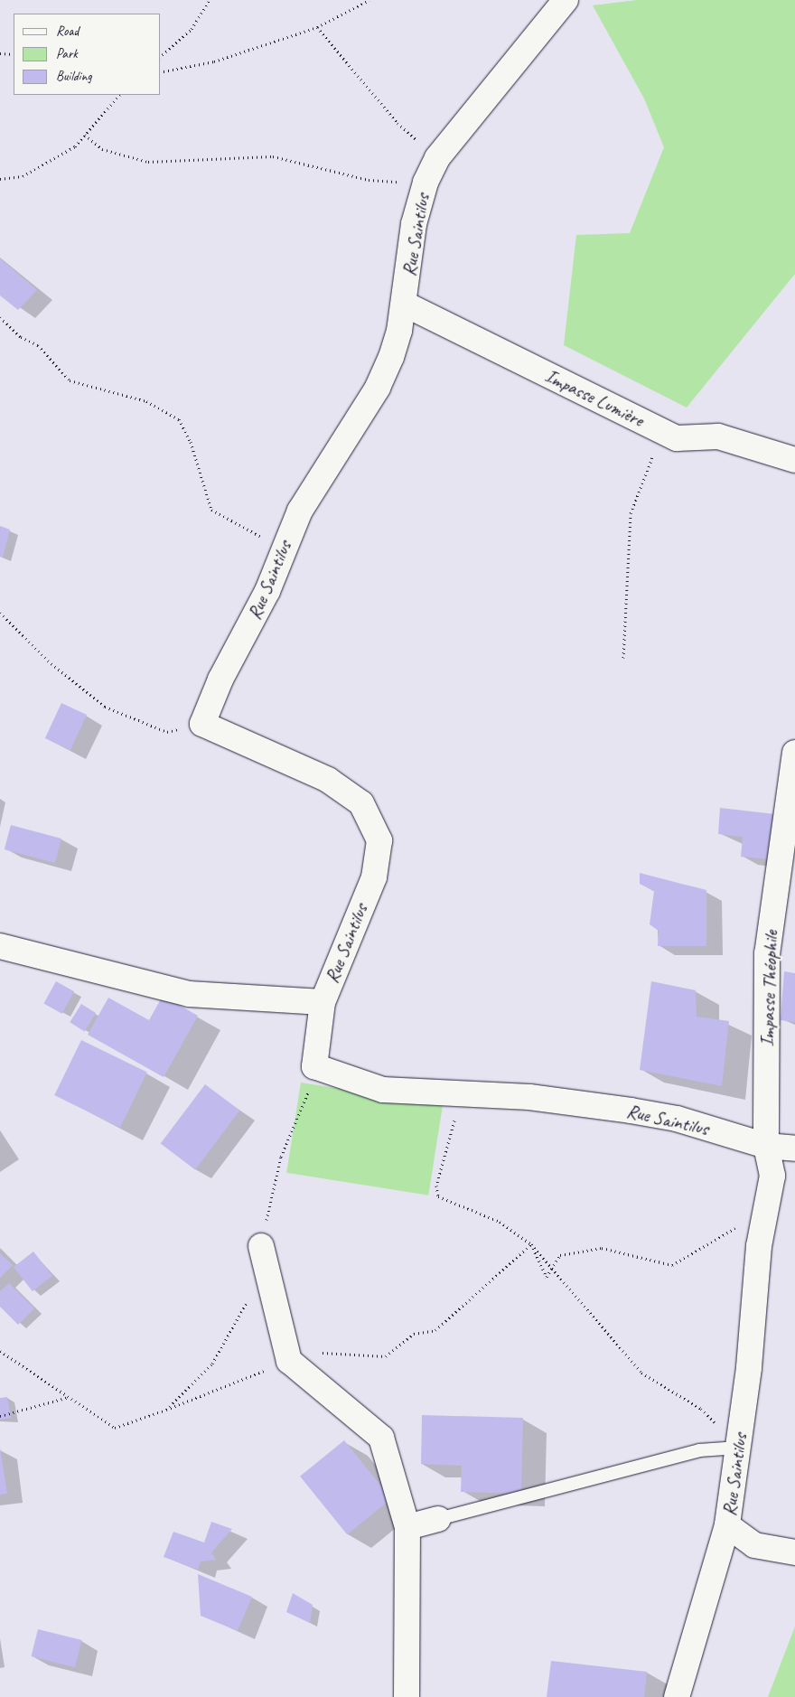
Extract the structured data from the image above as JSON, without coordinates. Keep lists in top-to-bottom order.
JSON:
{
  "streets": {
    "street": ["Rue Saintilus", "Impasse Lumière", "Impasse Théophile"]
  },
  "crossings": [
    ["Rue Saintilus", "Impasse Lumière"],
    ["Rue Saintilus", "Impasse Théophile"]
  ],
  "legend": ["Road", "Park", "Building"]
}
